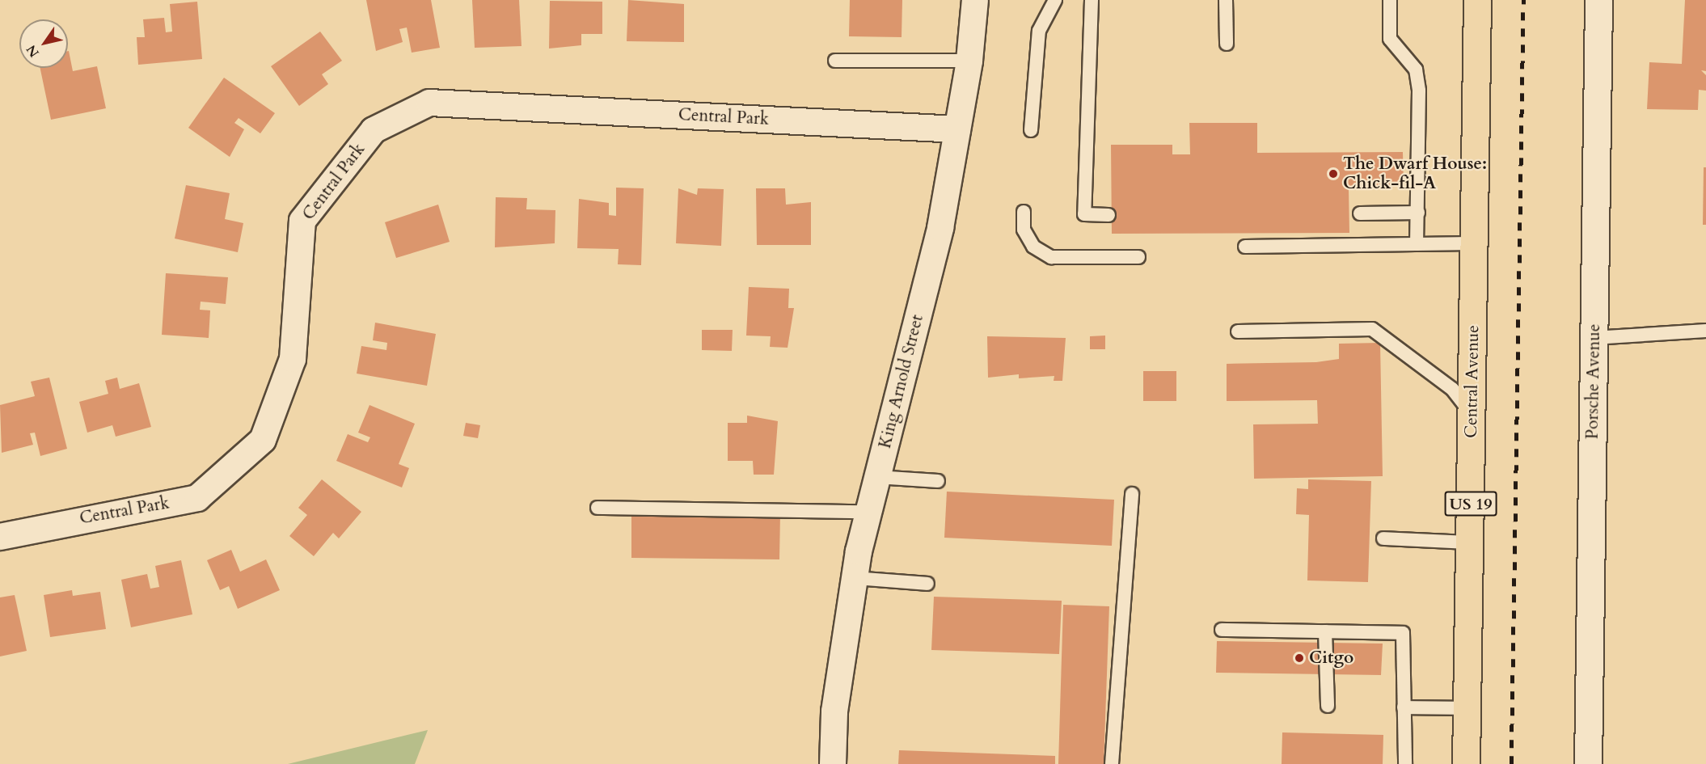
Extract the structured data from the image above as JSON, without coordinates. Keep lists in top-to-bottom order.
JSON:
{
  "streets": {
    "main road": ["Central Avenue", "US 19"],
    "street": ["Central Park", "King Arnold Street", "Porsche Avenue"]
  },
  "crossings": [
    ["Central Park", "King Arnold Street"]
  ],
  "places": ["The Dwarf House: Chick-fil-A", "Citgo"],
  "north": "bottom left"
}
